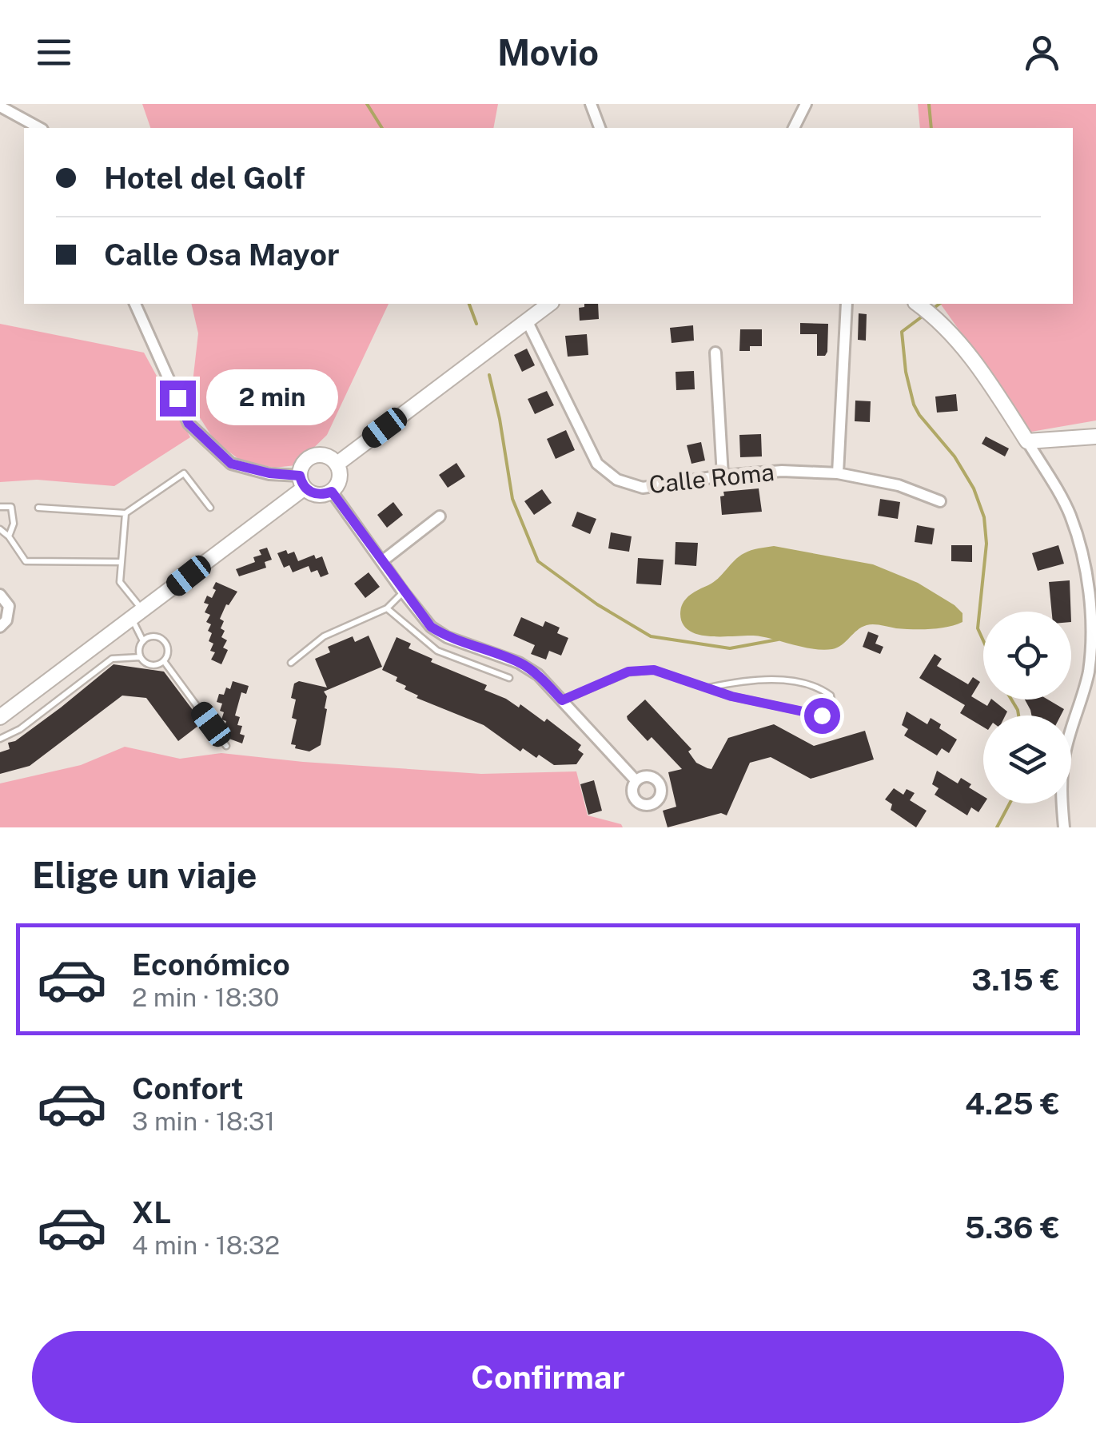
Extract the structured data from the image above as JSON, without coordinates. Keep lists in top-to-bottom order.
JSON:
{
  "streets": {
    "street": ["Calle Roma"]
  },
  "page": {
    "header": "Movio",
    "banner": ["Hotel del Golf", "Calle Osa Mayor"],
    "bubble": "2 min",
    "heading": "Elige un viaje",
    "list": [
      {
        "name": "Económico",
        "note": "2 min · 18:30",
        "value": "3.15 €"
      },
      {
        "name": "Confort",
        "note": "3 min · 18:31",
        "value": "4.25 €"
      },
      {
        "name": "XL",
        "note": "4 min · 18:32",
        "value": "5.36 €"
      }
    ],
    "buttons": "Confirmar"
  }
}
